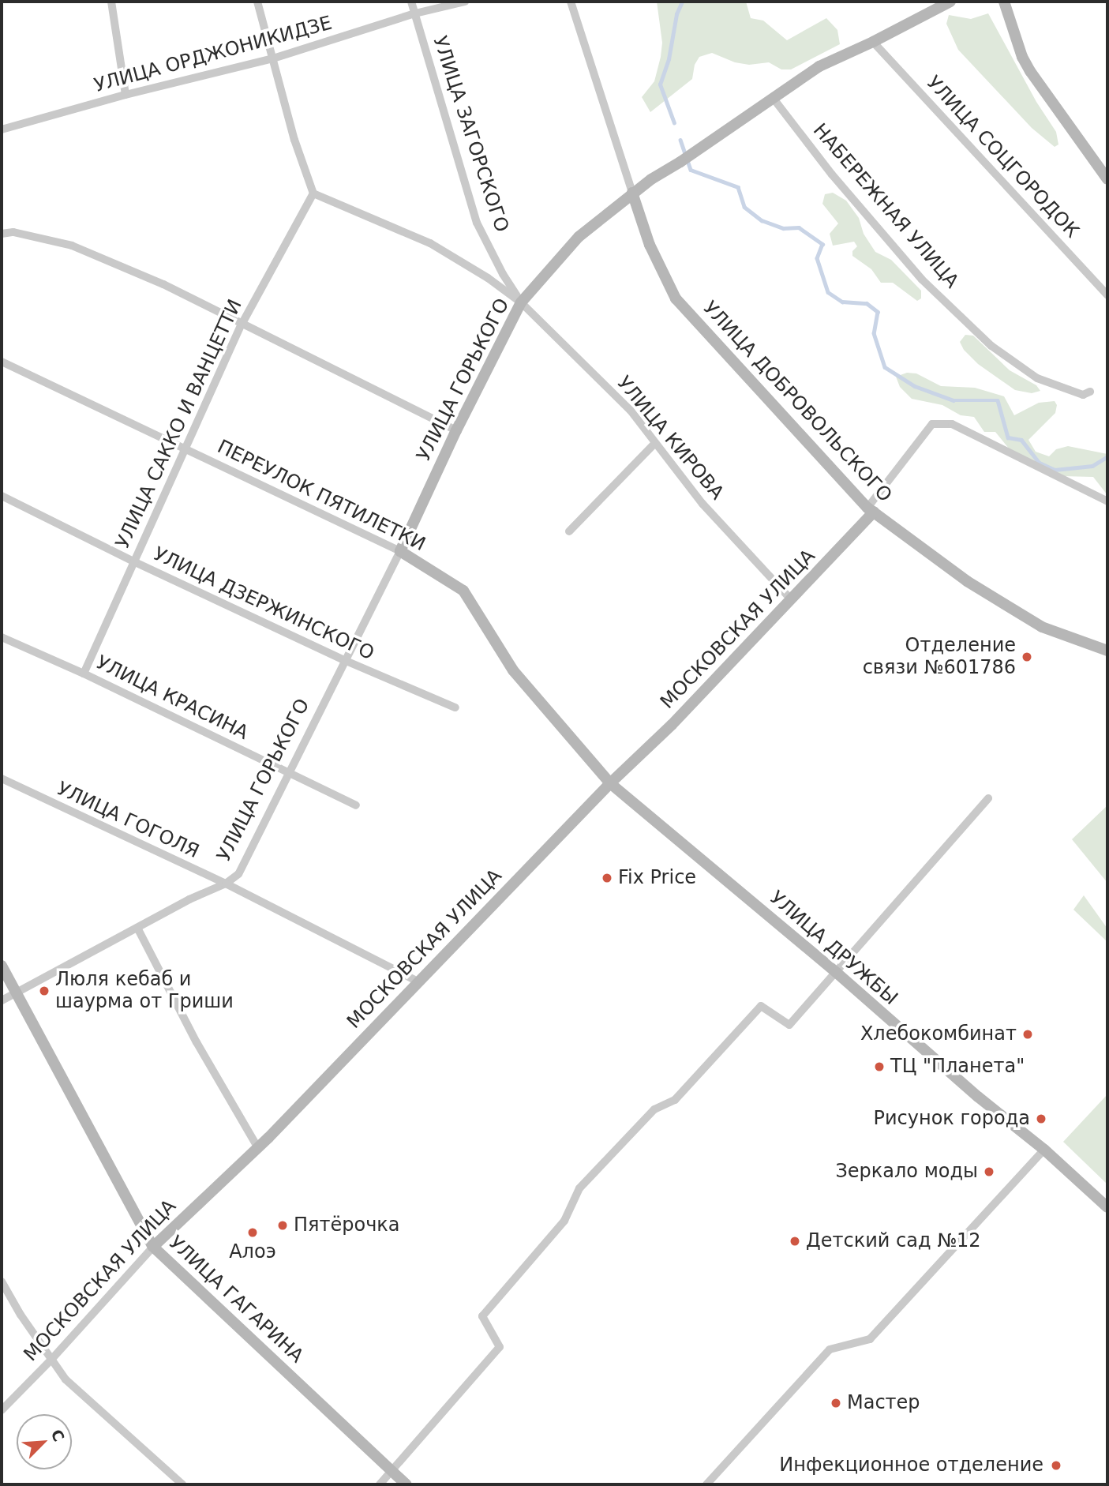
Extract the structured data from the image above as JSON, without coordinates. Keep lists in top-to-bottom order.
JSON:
{
  "streets": {
    "street": [
      "УЛИЦА ОРДЖОНИКИДЗЕ",
      "УЛИЦА ЗАГОРСКОГО",
      "УЛИЦА СОЦГОРОДОК",
      "НАБЕРЕЖНАЯ УЛИЦА",
      "УЛИЦА ГОРЬКОГО",
      "УЛИЦА ДОБРОВОЛЬСКОГО",
      "УЛИЦА САККО И ВАНЦЕТТИ",
      "УЛИЦА КИРОВА",
      "ПЕРЕУЛОК ПЯТИЛЕТКИ",
      "УЛИЦА ДЗЕРЖИНСКОГО",
      "МОСКОВСКАЯ УЛИЦА",
      "УЛИЦА КРАСИНА",
      "УЛИЦА ГОГОЛЯ",
      "УЛИЦА ДРУЖБЫ",
      "УЛИЦА ГАГАРИНА"
    ]
  },
  "crossings": [
    ["УЛИЦА ОРДЖОНИКИДЗЕ", "УЛИЦА ЗАГОРСКОГО"],
    ["УЛИЦА ЗАГОРСКОГО", "УЛИЦА ГОРЬКОГО"],
    ["УЛИЦА ЗАГОРСКОГО", "УЛИЦА КИРОВА"],
    ["УЛИЦА СОЦГОРОДОК", "УЛИЦА ГОРЬКОГО"],
    ["НАБЕРЕЖНАЯ УЛИЦА", "УЛИЦА ГОРЬКОГО"],
    ["УЛИЦА ГОРЬКОГО", "УЛИЦА ДОБРОВОЛЬСКОГО"],
    ["УЛИЦА ГОРЬКОГО", "УЛИЦА КИРОВА"],
    ["УЛИЦА ГОРЬКОГО", "ПЕРЕУЛОК ПЯТИЛЕТКИ"],
    ["УЛИЦА ГОРЬКОГО", "УЛИЦА ДЗЕРЖИНСКОГО"],
    ["УЛИЦА ГОРЬКОГО", "УЛИЦА КРАСИНА"],
    ["УЛИЦА ГОРЬКОГО", "УЛИЦА ГОГОЛЯ"],
    ["УЛИЦА ДОБРОВОЛЬСКОГО", "МОСКОВСКАЯ УЛИЦА"],
    ["УЛИЦА САККО И ВАНЦЕТТИ", "ПЕРЕУЛОК ПЯТИЛЕТКИ"],
    ["УЛИЦА САККО И ВАНЦЕТТИ", "УЛИЦА ДЗЕРЖИНСКОГО"],
    ["УЛИЦА САККО И ВАНЦЕТТИ", "УЛИЦА КРАСИНА"],
    ["УЛИЦА КИРОВА", "МОСКОВСКАЯ УЛИЦА"],
    ["ПЕРЕУЛОК ПЯТИЛЕТКИ", "МОСКОВСКАЯ УЛИЦА"],
    ["ПЕРЕУЛОК ПЯТИЛЕТКИ", "УЛИЦА ДРУЖБЫ"],
    ["МОСКОВСКАЯ УЛИЦА", "УЛИЦА ГОГОЛЯ"],
    ["МОСКОВСКАЯ УЛИЦА", "УЛИЦА ДРУЖБЫ"],
    ["МОСКОВСКАЯ УЛИЦА", "УЛИЦА ГАГАРИНА"]
  ],
  "places": [
    "Отделение связи №601786",
    "Fix Price",
    "Люля кебаб и шаурма от Гриши",
    "Хлебокомбинат",
    "ТЦ \"Планета\"",
    "Рисунок города",
    "Зеркало моды",
    "Пятёрочка",
    "Алоэ",
    "Детский сад №12",
    "Мастер",
    "Инфекционное отделение"
  ],
  "north": "top right"
}
